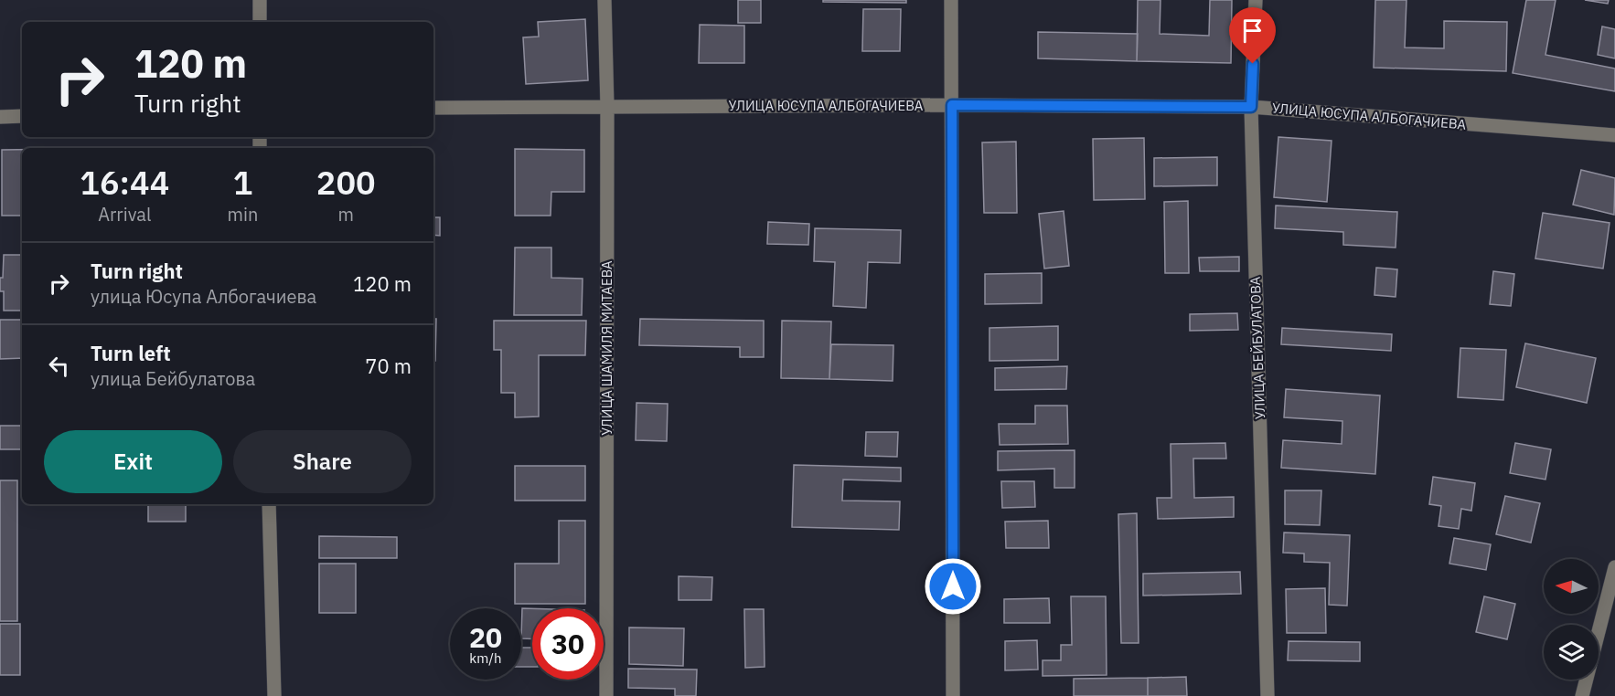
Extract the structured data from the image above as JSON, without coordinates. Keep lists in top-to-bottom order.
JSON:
{
  "streets": {
    "street": ["УЛИЦА ЮСУПА АЛБОГАЧИЕВА", "УЛИЦА ШАМИЛЯ МИТАЕВА", "УЛИЦА БЕЙБУЛАТОВА"]
  },
  "crossings": [
    ["УЛИЦА ЮСУПА АЛБОГАЧИЕВА", "УЛИЦА ШАМИЛЯ МИТАЕВА"],
    ["УЛИЦА ЮСУПА АЛБОГАЧИЕВА", "УЛИЦА БЕЙБУЛАТОВА"]
  ],
  "north": "left",
  "page": {
    "turn": ["120 m", "Turn right"],
    "eta": [
      "16:44",
      "Arrival",
      "1",
      "min",
      "200",
      "m"
    ],
    "list": [
      {
        "name": "Turn right",
        "note": "улица Юсупа Албогачиева",
        "value": "120 m"
      },
      {
        "name": "Turn left",
        "note": "улица Бейбулатова",
        "value": "70 m"
      }
    ],
    "buttons": ["Exit", "Share"],
    "speed": "20 km/h",
    "limit": "30"
  }
}
